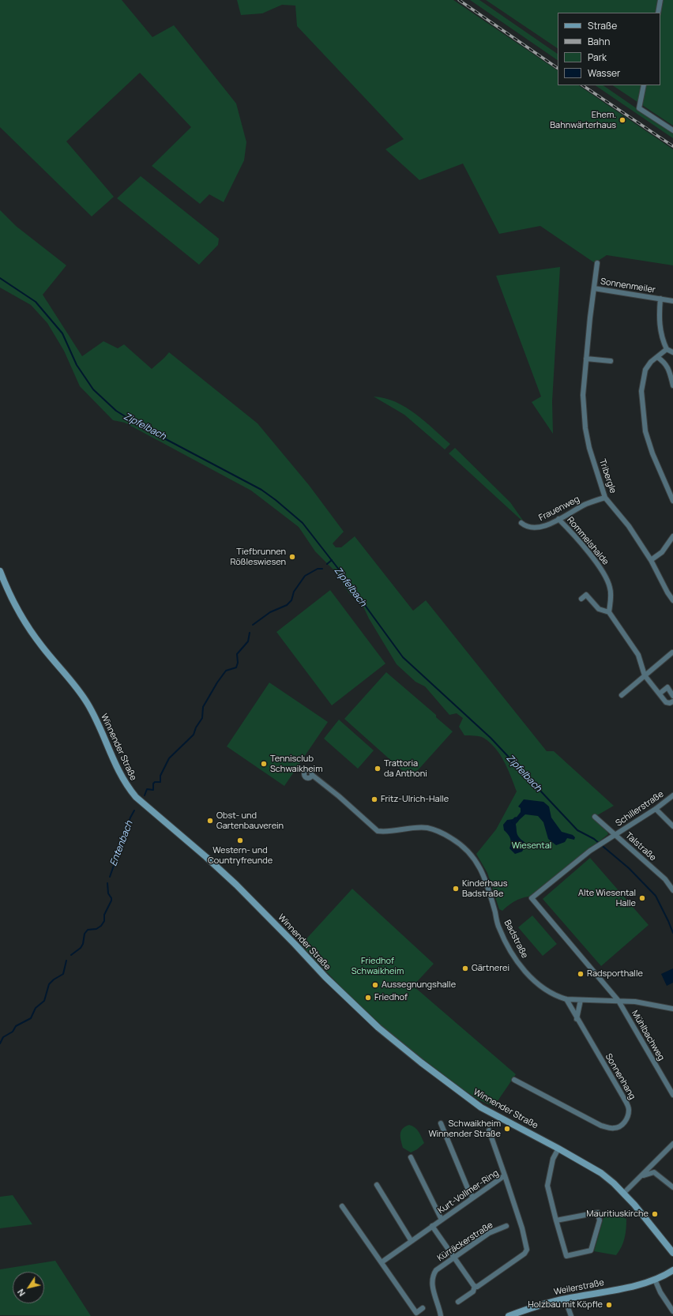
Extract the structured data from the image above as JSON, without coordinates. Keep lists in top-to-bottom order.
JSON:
{
  "streets": {
    "main road": ["Winnender Straße", "Weilerstraße"],
    "street": [
      "Sonnenmeiler",
      "Tribergle",
      "Frauenweg",
      "Rommelshalde",
      "Schillerstraße",
      "Talstraße",
      "Badstraße",
      "Mühlbachweg",
      "Sonnenhang",
      "Kurt-Vollmer-Ring",
      "Kürräckerstraße"
    ]
  },
  "crossings": [
    ["Sonnenmeiler", "Tribergle"],
    ["Tribergle", "Frauenweg"],
    ["Frauenweg", "Rommelshalde"],
    ["Schillerstraße", "Talstraße"],
    ["Schillerstraße", "Mühlbachweg"],
    ["Badstraße", "Mühlbachweg"],
    ["Badstraße", "Sonnenhang"]
  ],
  "water": ["Zipfelbach", "Entenbach"],
  "parks": ["Wiesental", "Friedhof Schwaikheim"],
  "places": [
    "Ehem. Bahnwärterhaus",
    "Tiefbrunnen Rößleswiesen",
    "Tennisclub Schwaikheim",
    "Trattoria da Anthoni",
    "Fritz-Ulrich-Halle",
    "Obst- und Gartenbauverein",
    "Western- und Countryfreunde",
    "Kinderhaus Badstraße",
    "Alte Wiesental Halle",
    "Gärtnerei",
    "Radsporthalle",
    "Aussegnungshalle",
    "Friedhof",
    "Schwaikheim Winnender Straße",
    "Mauritiuskirche",
    "Holzbau mit Köpfle"
  ],
  "legend": [
    "Straße",
    "Bahn",
    "Park",
    "Wasser"
  ],
  "north": "bottom left"
}
